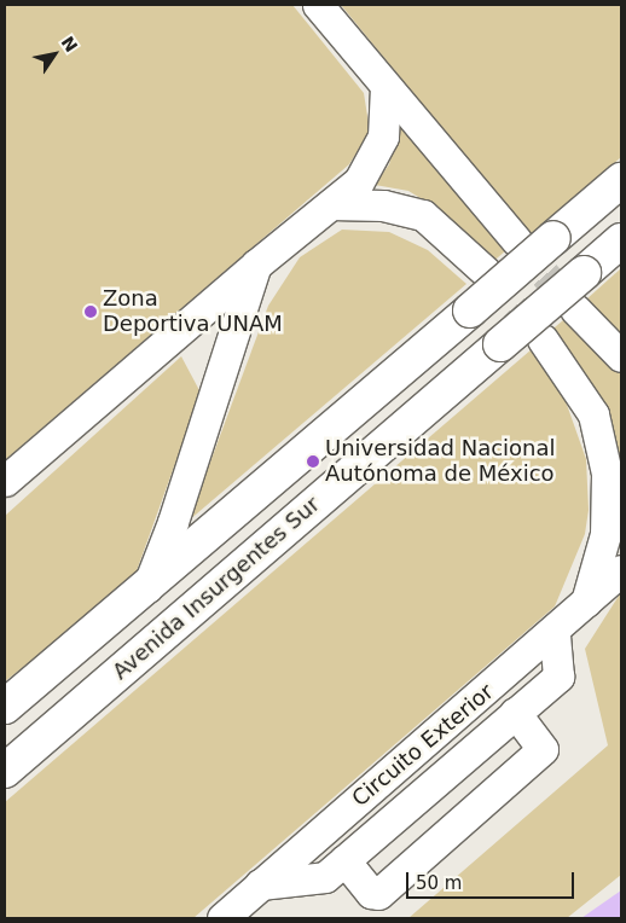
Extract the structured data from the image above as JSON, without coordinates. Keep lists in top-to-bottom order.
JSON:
{
  "streets": {
    "main road": ["Avenida Insurgentes Sur"],
    "street": ["Circuito Exterior"]
  },
  "places": ["Zona Deportiva UNAM", "Universidad Nacional Autónoma de México"],
  "scale_bar": "50 m",
  "north": "top right"
}
